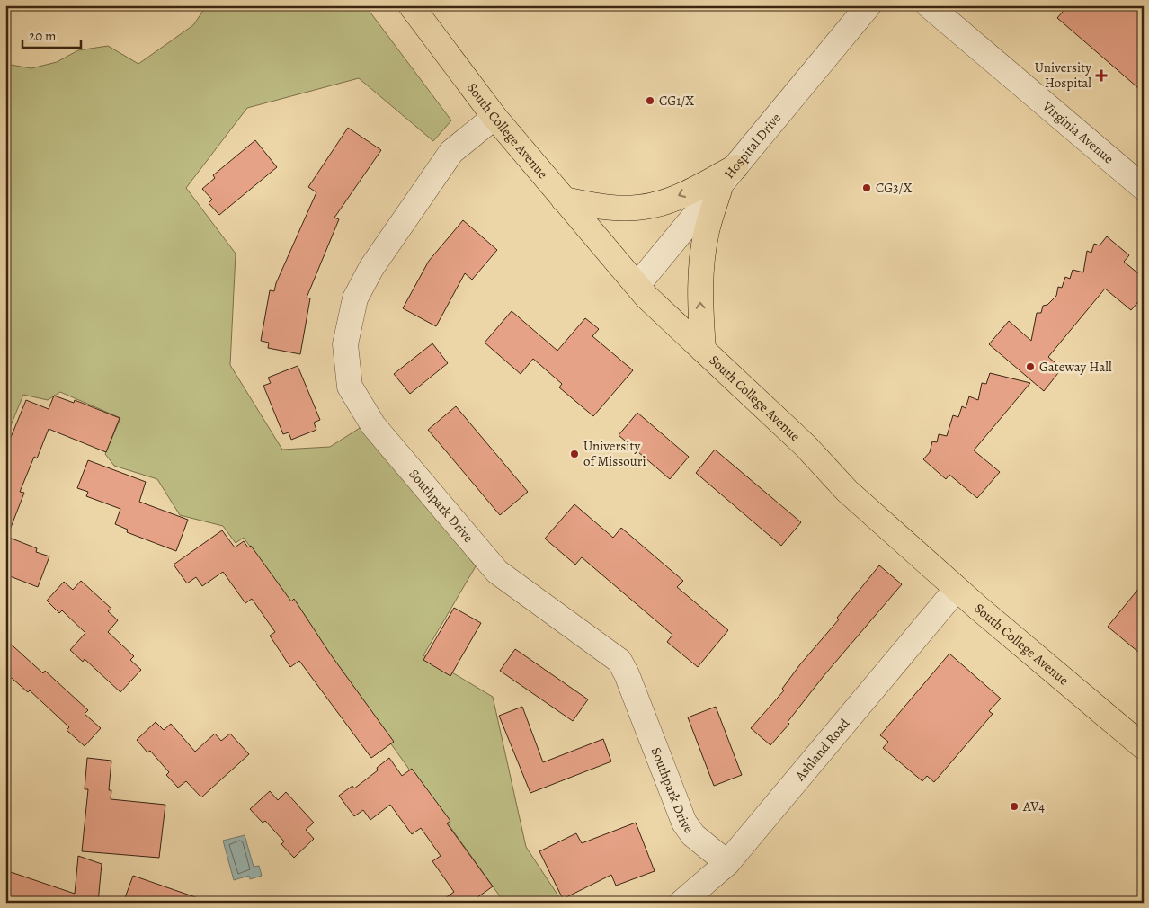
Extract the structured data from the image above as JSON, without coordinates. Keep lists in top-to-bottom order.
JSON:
{
  "streets": {
    "main road": ["South College Avenue"],
    "street": [
      "Virginia Avenue",
      "Hospital Drive",
      "Southpark Drive",
      "Ashland Road"
    ]
  },
  "crossings": [
    ["South College Avenue", "Hospital Drive"],
    ["South College Avenue", "Southpark Drive"],
    ["South College Avenue", "Ashland Road"],
    ["Southpark Drive", "Ashland Road"]
  ],
  "places": {
    "health": ["University Hospital"],
    "other": [
      "CG1/X",
      "CG3/X",
      "Gateway Hall",
      "University of Missouri",
      "AV4"
    ]
  },
  "scale_bar": "20 m"
}
